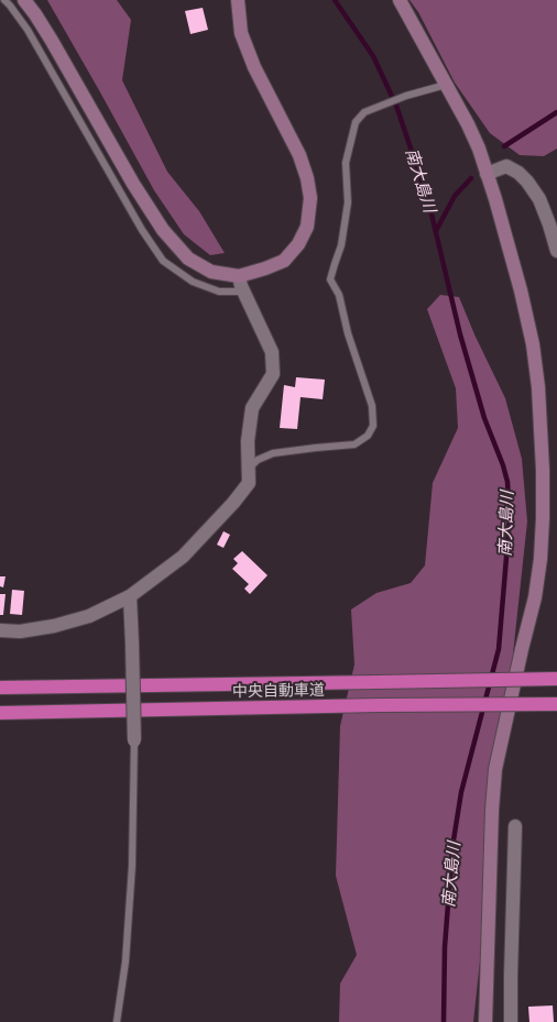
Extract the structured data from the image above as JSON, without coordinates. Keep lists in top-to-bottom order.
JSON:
{
  "streets": {
    "highway": ["中央自動車道"]
  },
  "water": ["南大島川"]
}
